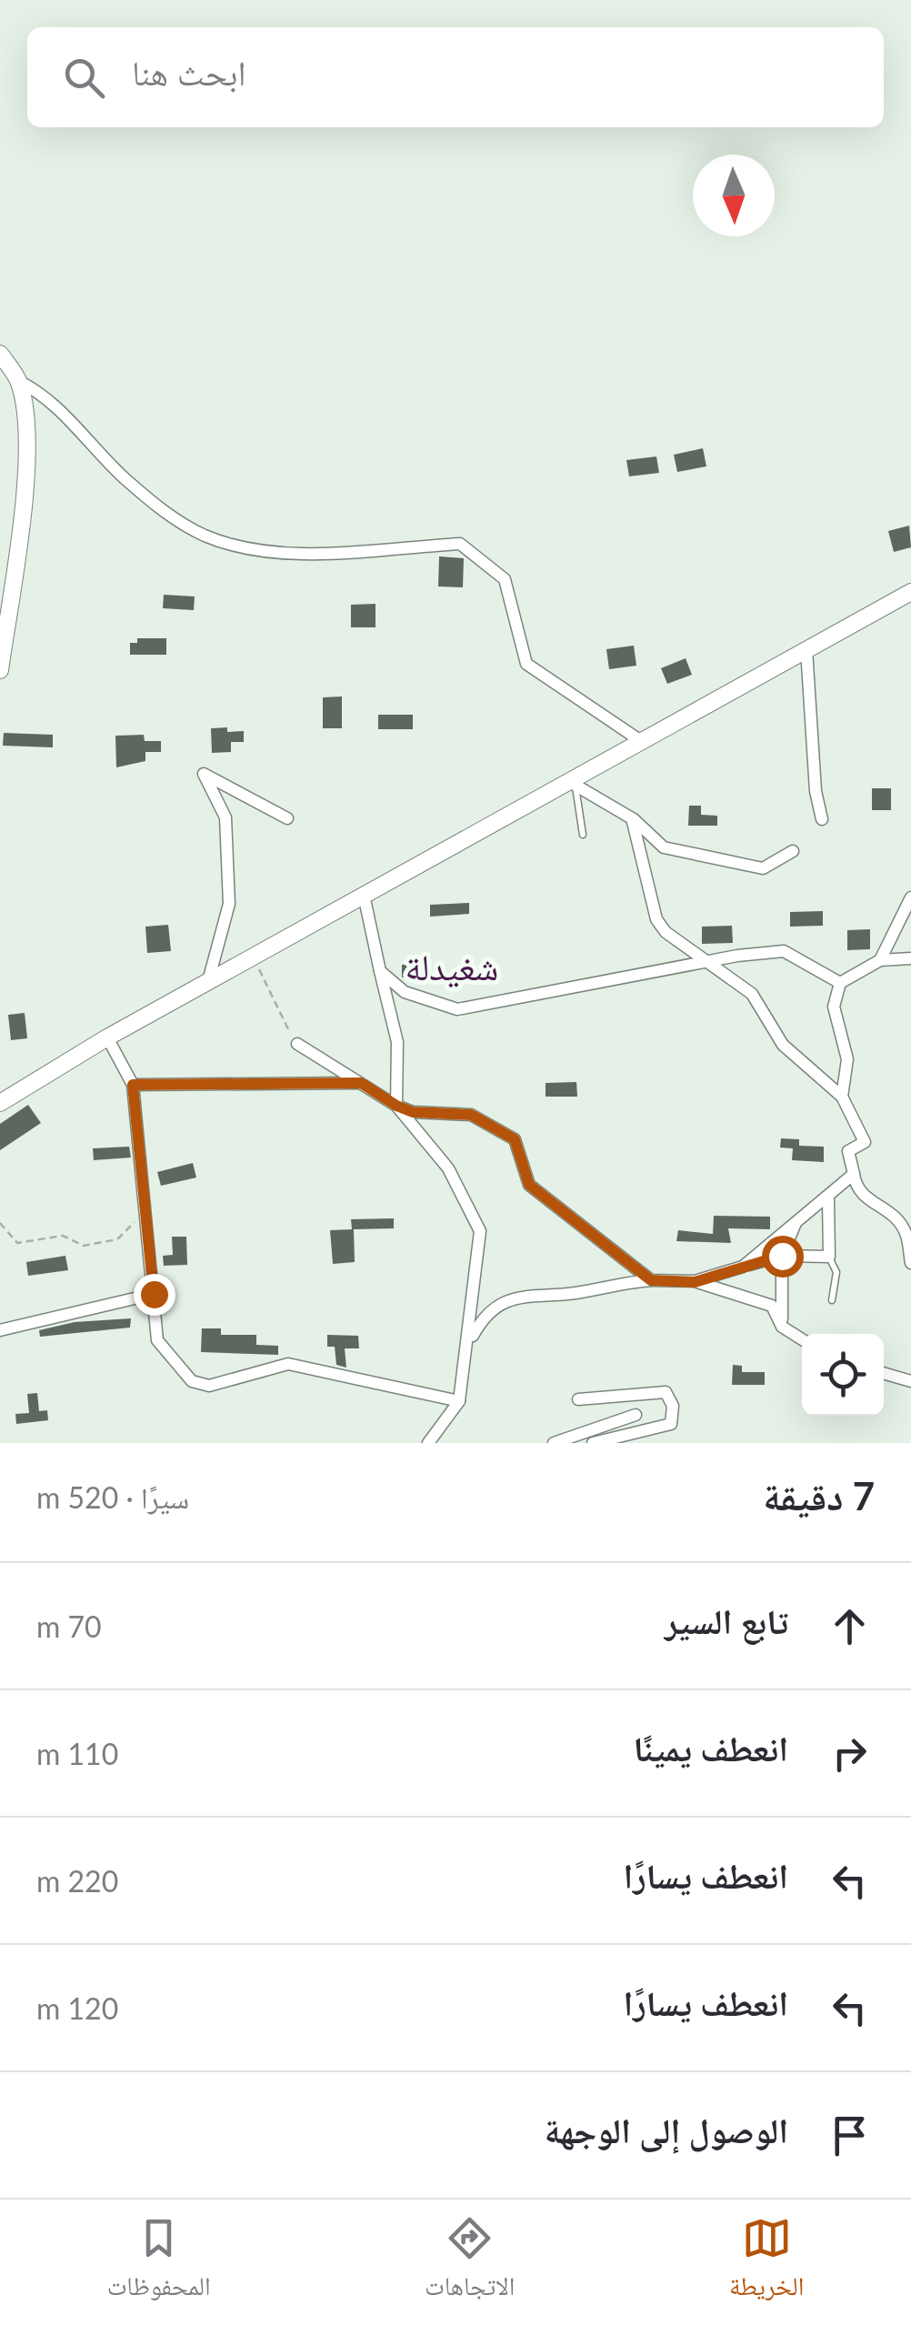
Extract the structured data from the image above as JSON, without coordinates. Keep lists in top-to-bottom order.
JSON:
{
  "districts": ["شغيدلة"],
  "north": "bottom",
  "page": {
    "search": "ابحث هنا",
    "heading": ["7 دقيقة", "سيرًا · 520 m"],
    "list": [
      ["تابع السير", "70 m"],
      ["انعطف يمينًا", "110 m"],
      ["انعطف يسارًا", "220 m"],
      ["انعطف يسارًا", "120 m"],
      "الوصول إلى الوجهة"
    ],
    "nav": ["الخريطة", "الاتجاهات", "المحفوظات"]
  }
}
